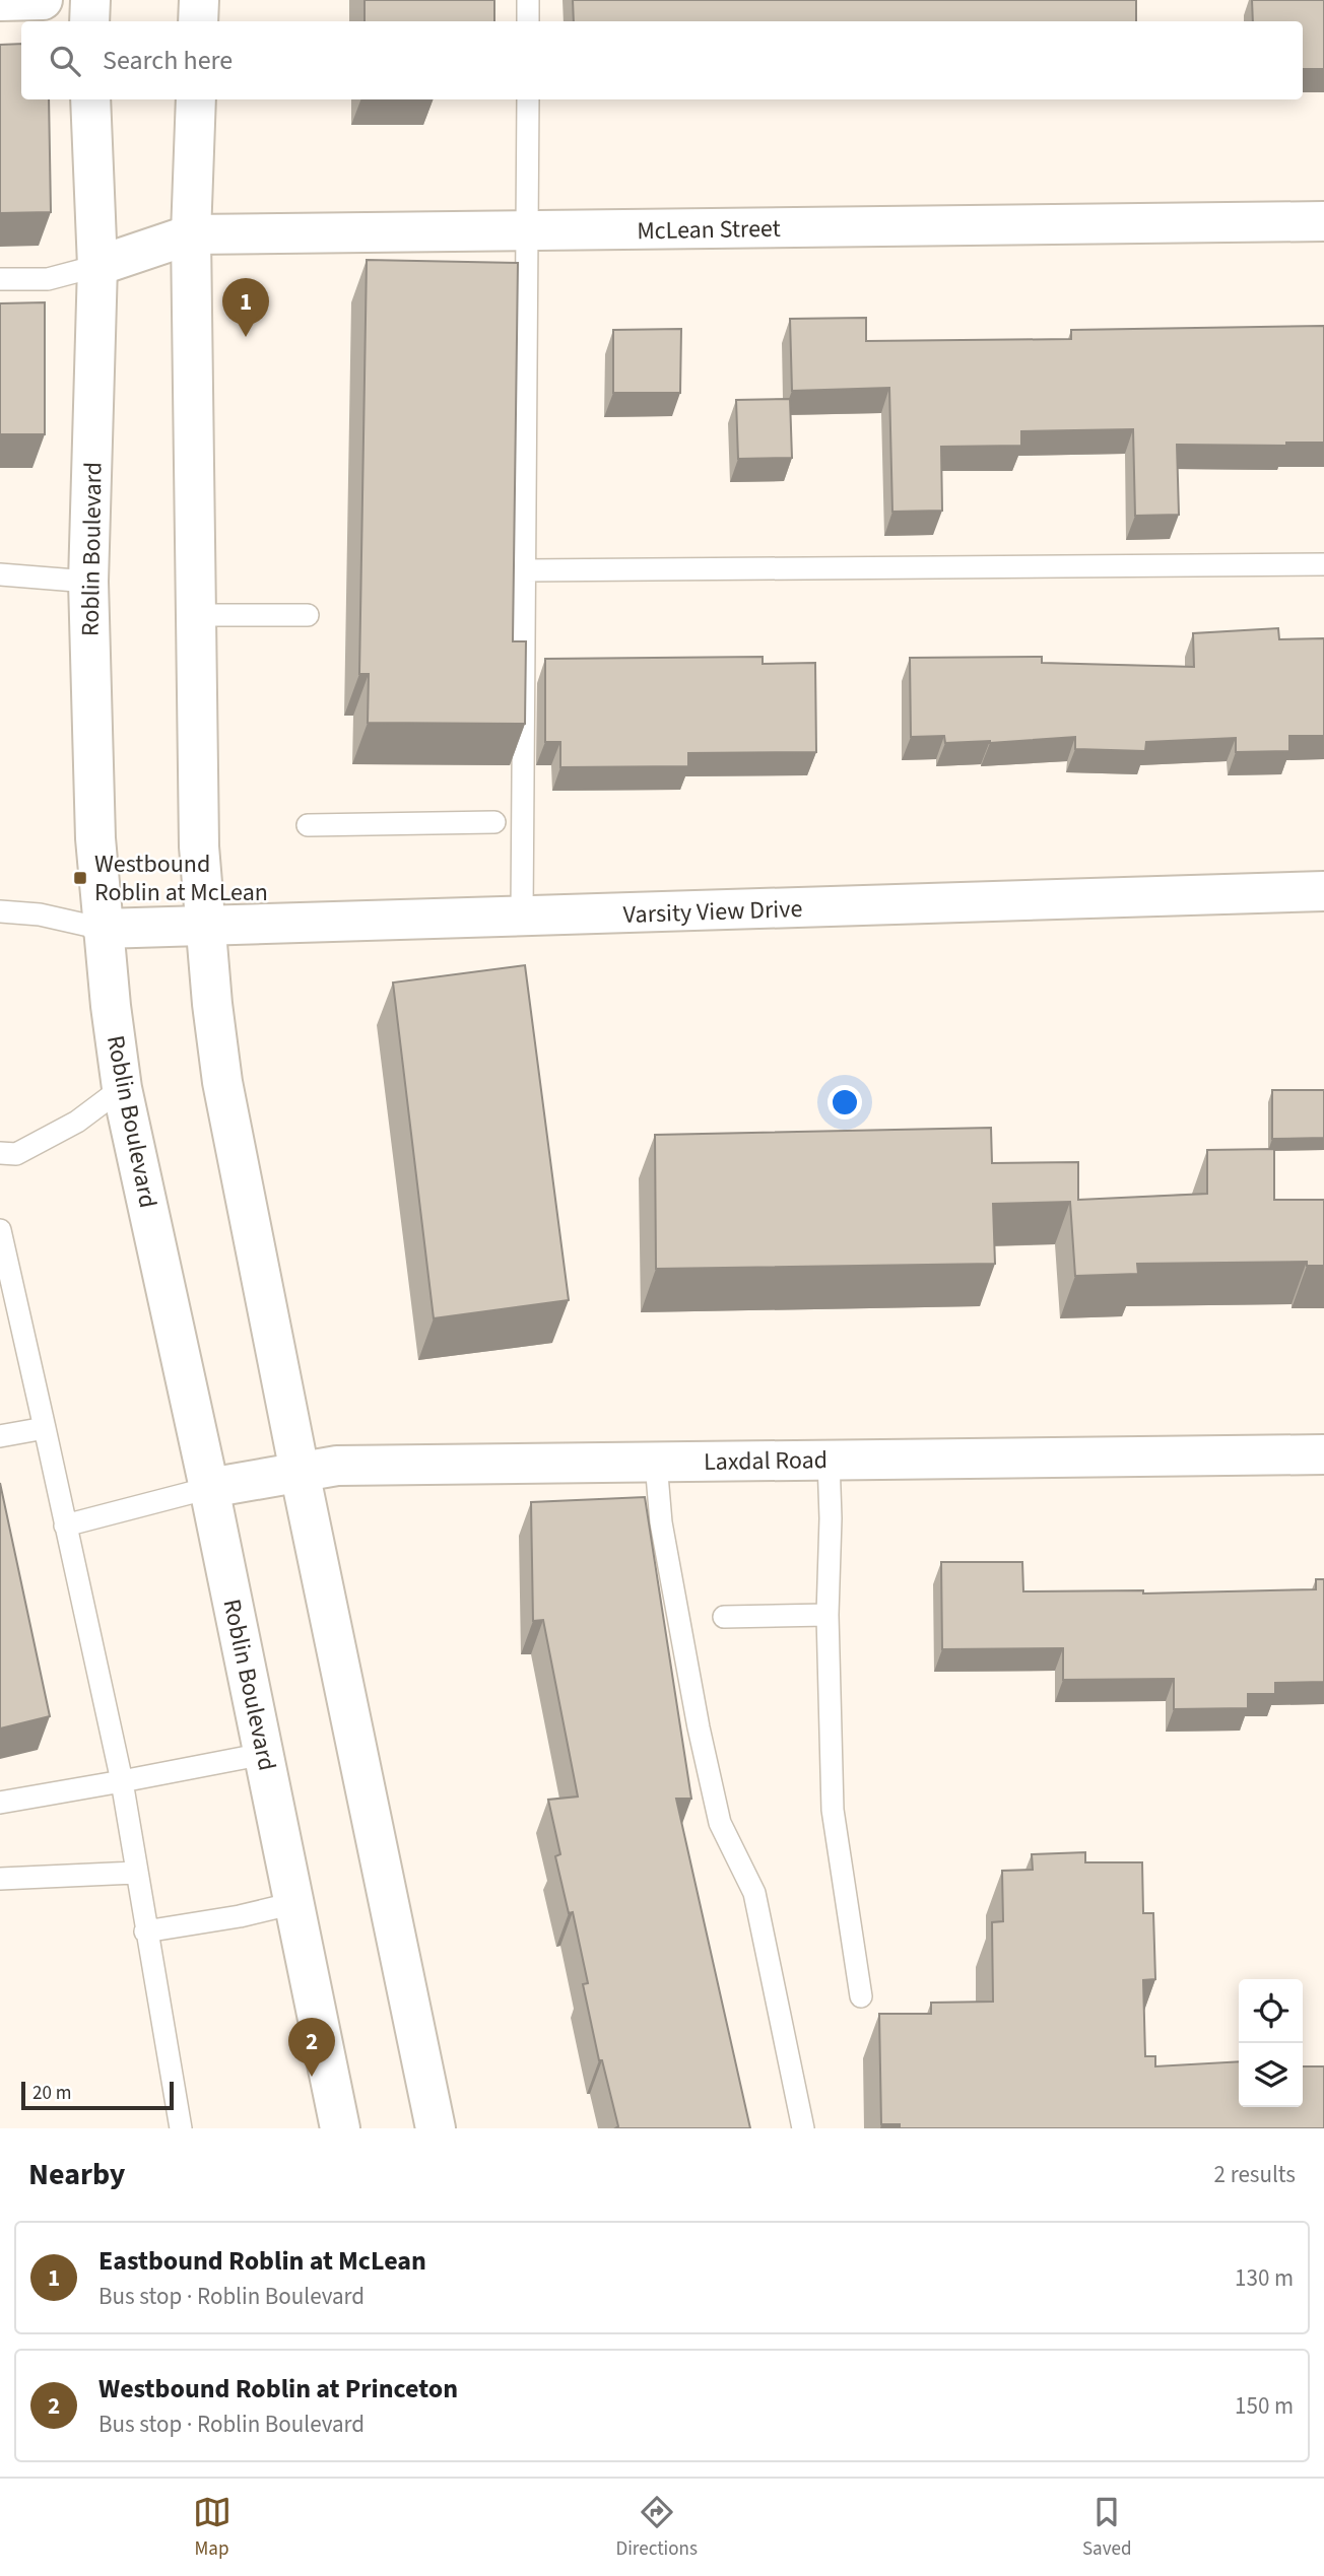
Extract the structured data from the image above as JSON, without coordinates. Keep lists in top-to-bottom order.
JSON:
{
  "streets": {
    "main road": [
      "McLean Street",
      "Roblin Boulevard",
      "Varsity View Drive",
      "Laxdal Road"
    ]
  },
  "crossings": [
    ["McLean Street", "Roblin Boulevard"],
    ["Roblin Boulevard", "Varsity View Drive"],
    ["Roblin Boulevard", "Laxdal Road"]
  ],
  "places": {
    "transit": ["Westbound Roblin at McLean"]
  },
  "scale_bar": "20 m",
  "page": {
    "search": "Search here",
    "pins": ["1", "2"],
    "scale": "20 m",
    "heading": ["Nearby", "2 results"],
    "list": [
      {
        "mark": "1",
        "name": "Eastbound Roblin at McLean",
        "note": "Bus stop · Roblin Boulevard",
        "value": "130 m"
      },
      {
        "mark": "2",
        "name": "Westbound Roblin at Princeton",
        "note": "Bus stop · Roblin Boulevard",
        "value": "150 m"
      }
    ],
    "nav": ["Map", "Directions", "Saved"]
  }
}
